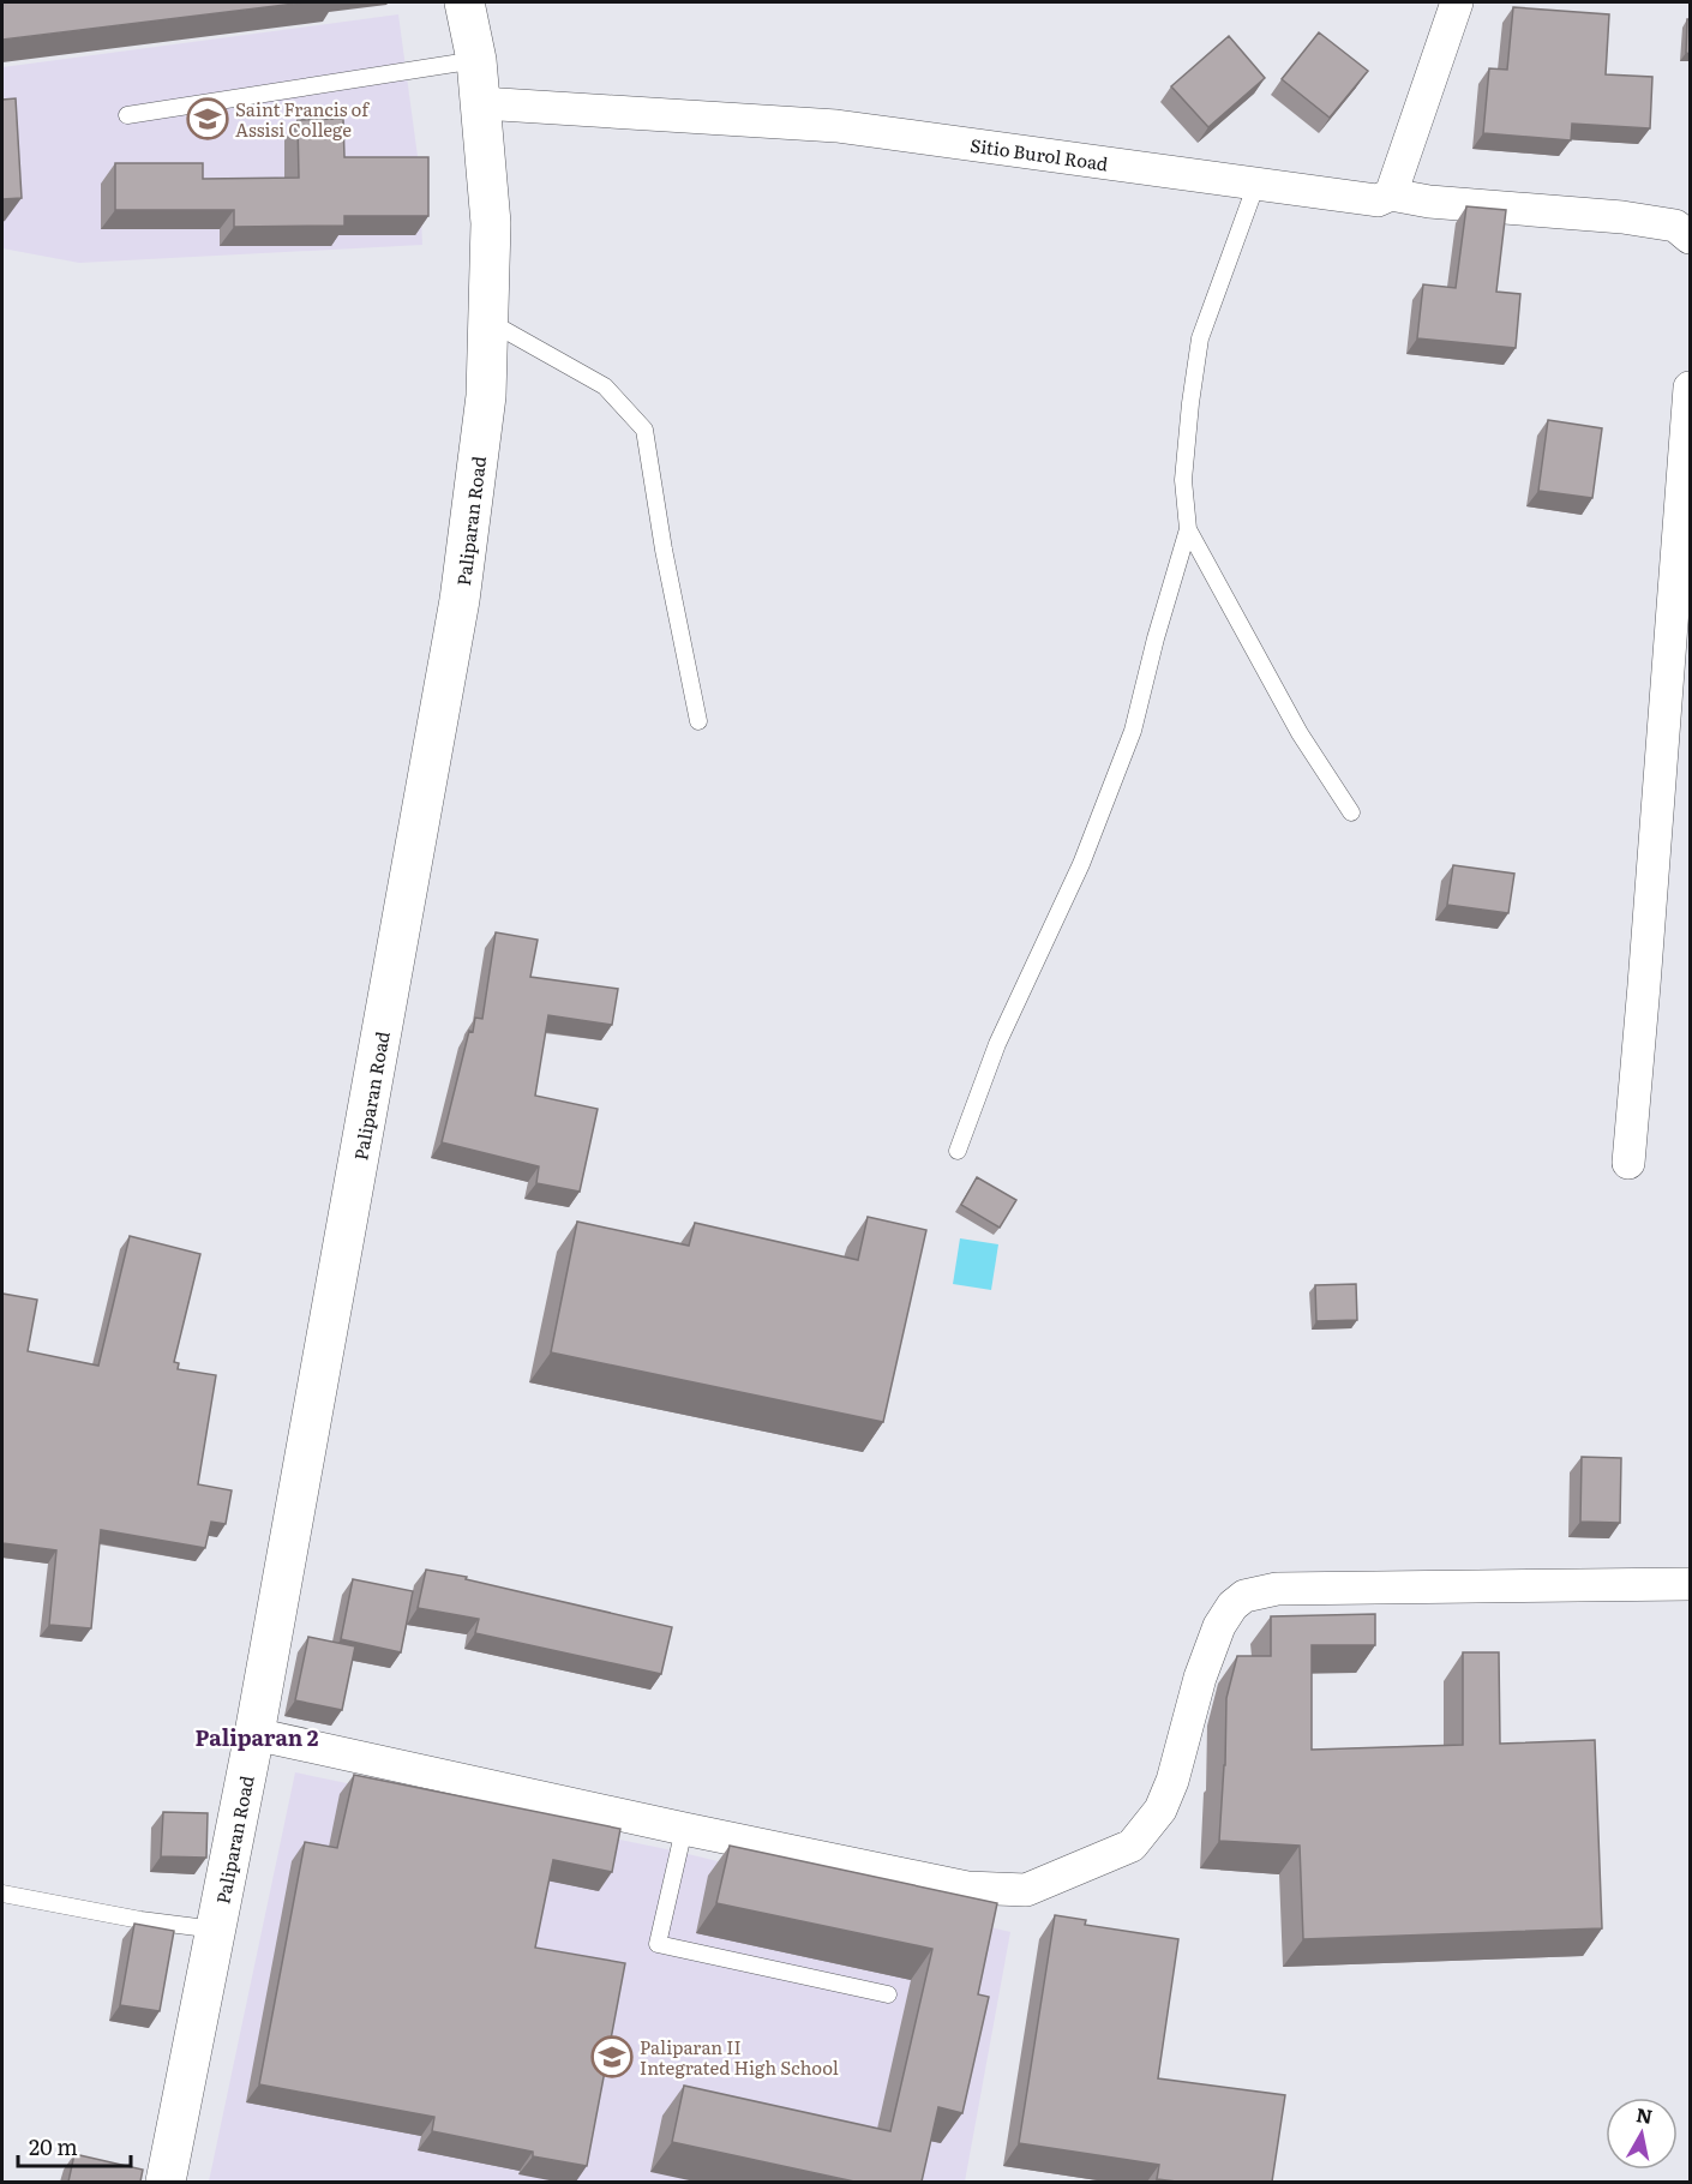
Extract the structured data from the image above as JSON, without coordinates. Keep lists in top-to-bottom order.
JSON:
{
  "streets": {
    "main road": ["Paliparan Road"],
    "street": ["Sitio Burol Road"]
  },
  "crossings": [
    ["Sitio Burol Road", "Paliparan Road"]
  ],
  "districts": ["Paliparan 2"],
  "places": {
    "school or university": ["Saint Francis of Assisi College", "Paliparan II Integrated High School"]
  },
  "scale_bar": "20 m",
  "north": "top"
}
